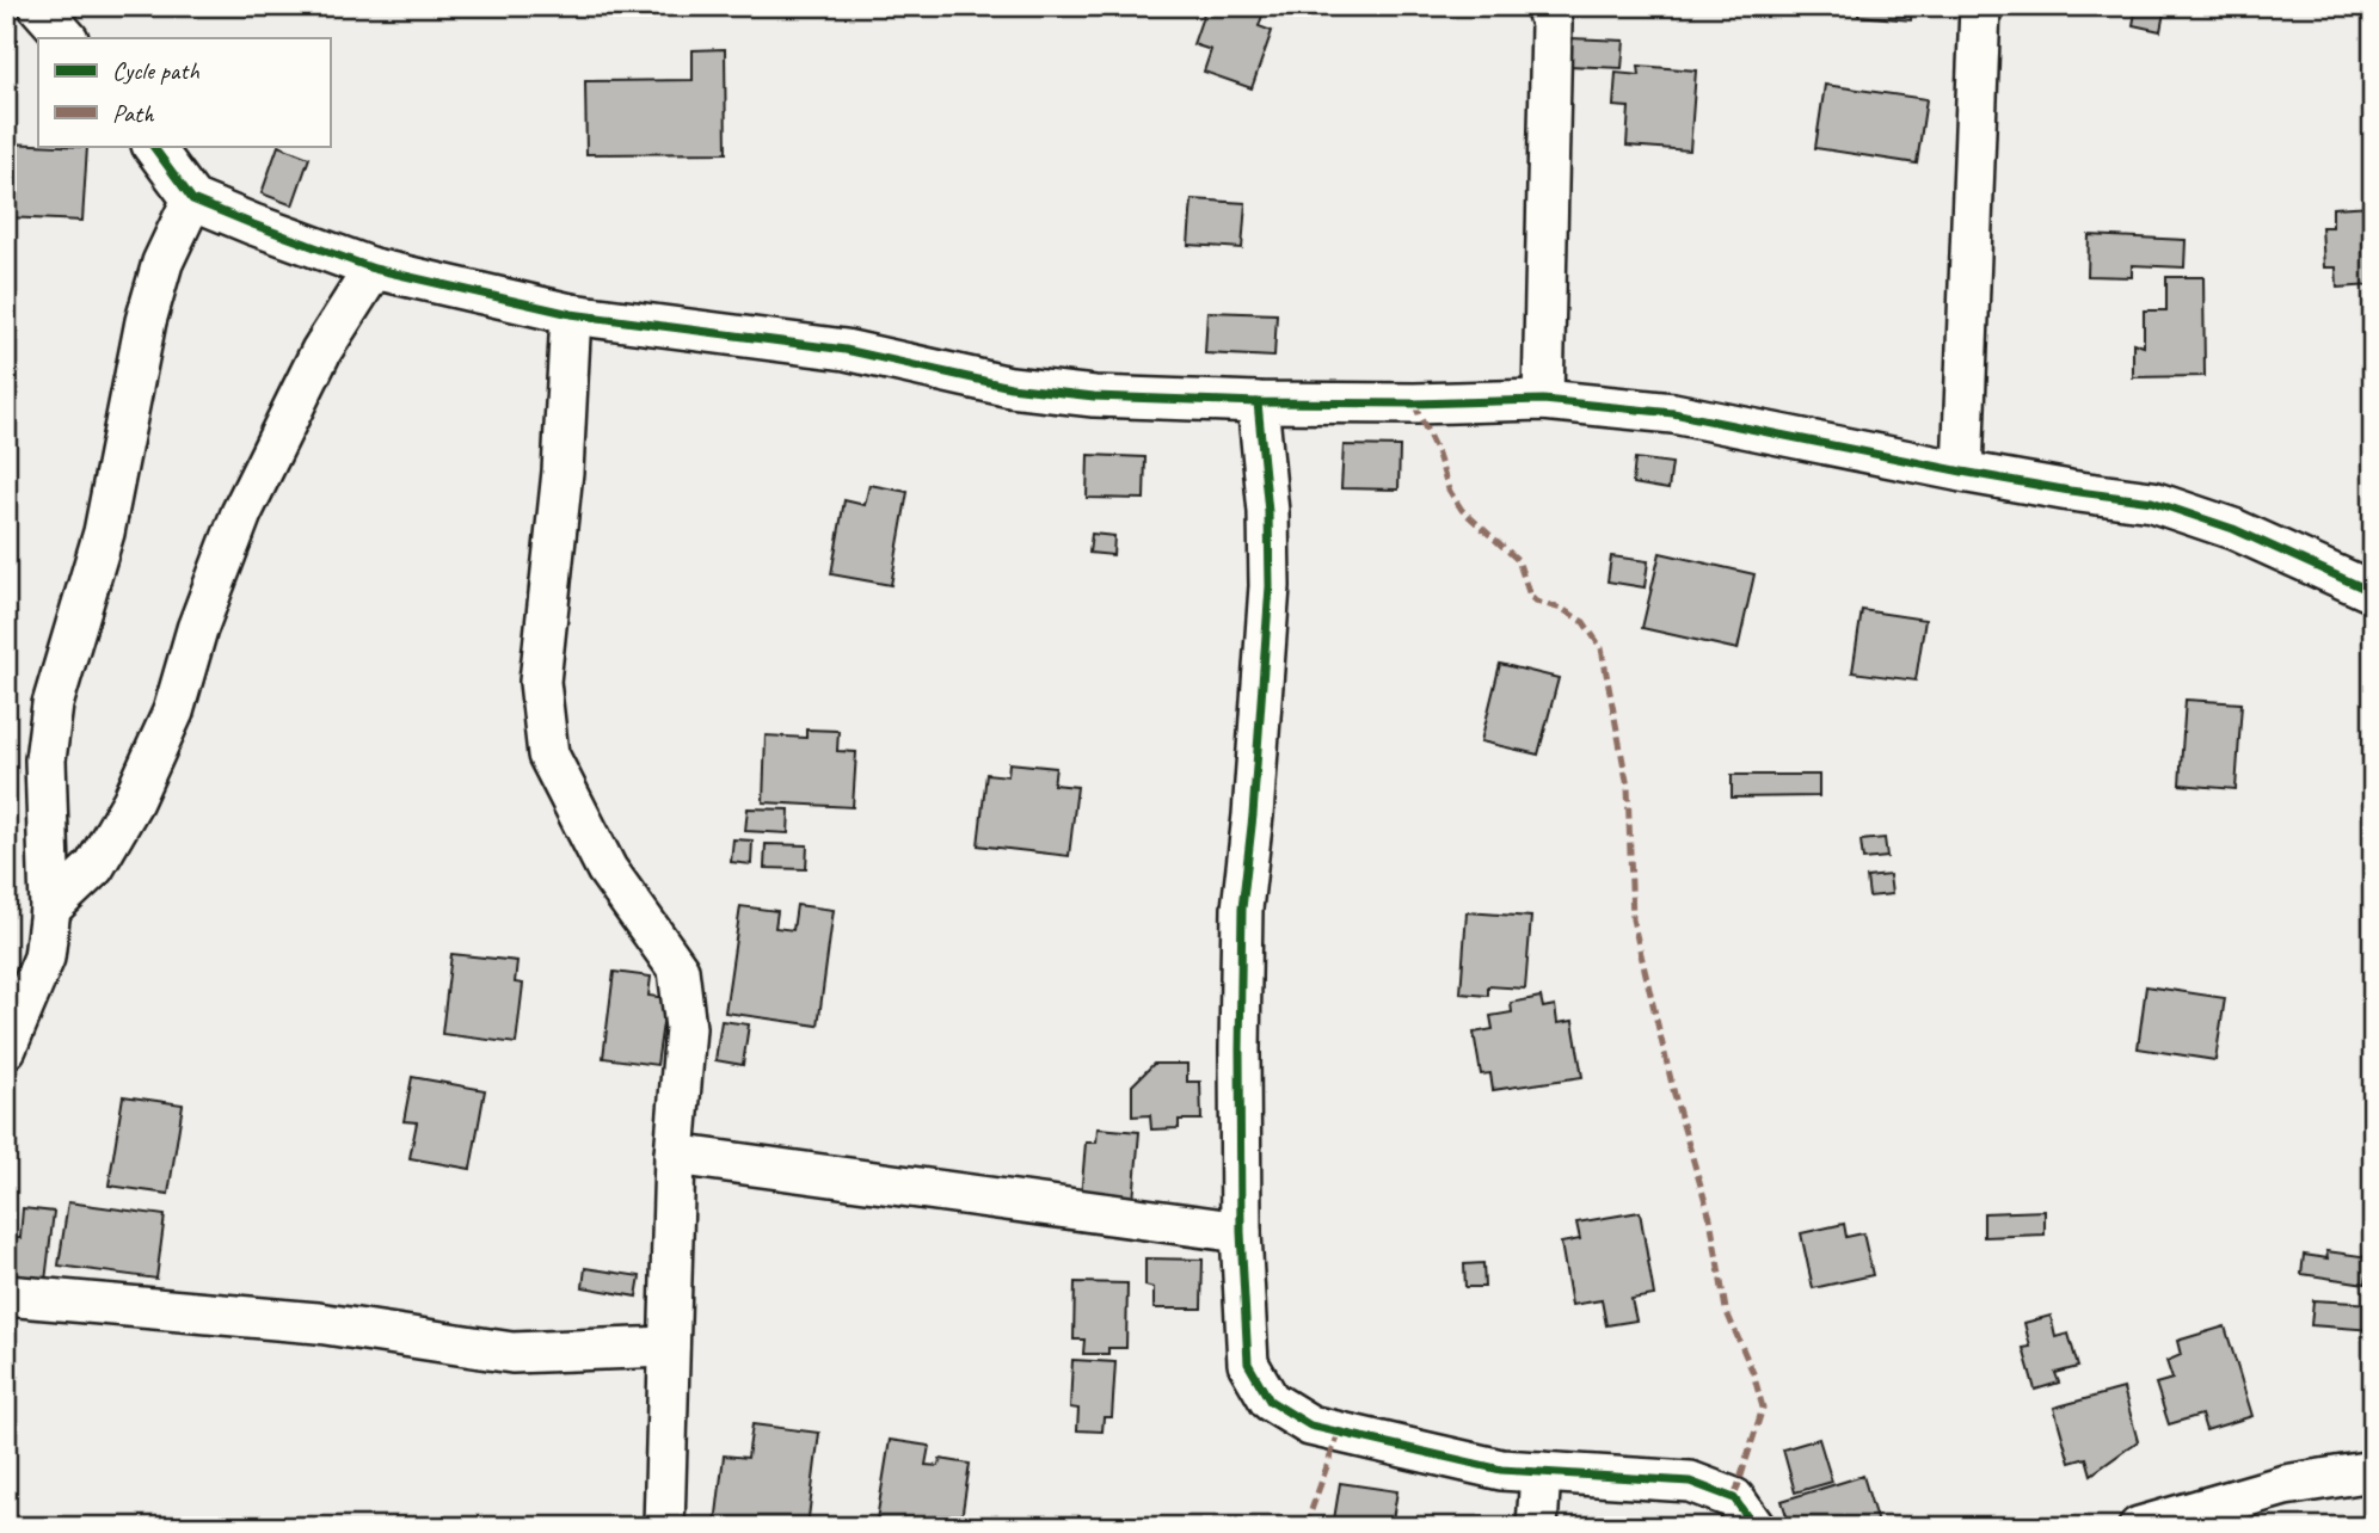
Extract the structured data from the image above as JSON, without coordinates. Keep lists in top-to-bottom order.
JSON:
{
  "legend": ["Cycle path", "Path"]
}
